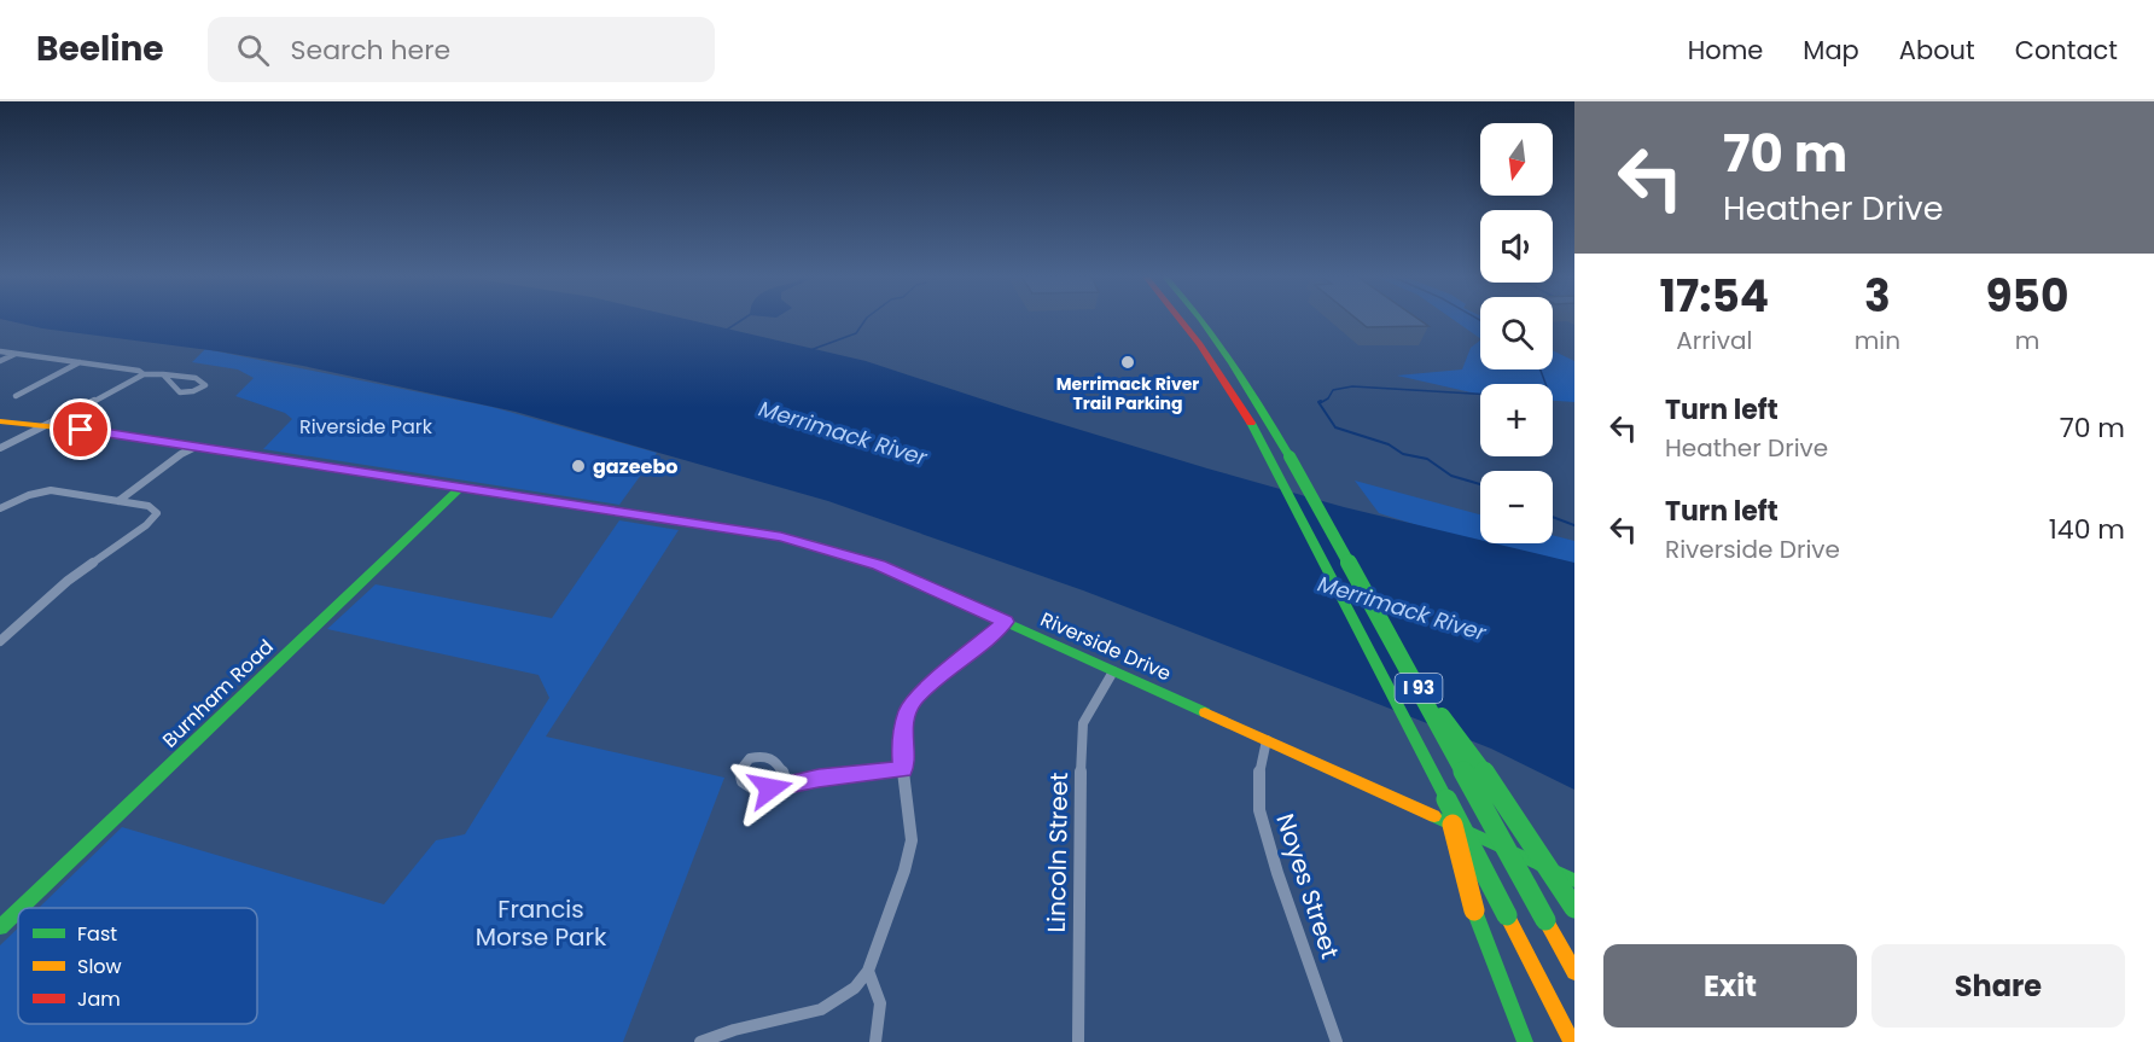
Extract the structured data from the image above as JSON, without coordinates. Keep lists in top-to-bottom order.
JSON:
{
  "streets": {
    "main road": ["Riverside Drive", "I 93", "Burnham Road"],
    "street": ["Lincoln Street", "Noyes Street"]
  },
  "crossings": [
    ["Riverside Drive", "Burnham Road"],
    ["Riverside Drive", "Lincoln Street"],
    ["Riverside Drive", "Noyes Street"]
  ],
  "water": ["Merrimack River"],
  "parks": ["Riverside Park", "Francis Morse Park"],
  "places": ["Merrimack River Trail Parking", "gazeebo"],
  "legend": ["Fast", "Slow", "Jam"],
  "north": "bottom",
  "page": {
    "header": "Beeline",
    "search": "Search here",
    "nav": [
      "Home",
      "Map",
      "About",
      "Contact"
    ],
    "turn": ["70 m", "Heather Drive"],
    "map_buttons": ["+", "−"],
    "eta": [
      "17:54",
      "Arrival",
      "3",
      "min",
      "950",
      "m"
    ],
    "list": [
      {
        "name": "Turn left",
        "note": "Heather Drive",
        "value": "70 m"
      },
      {
        "name": "Turn left",
        "note": "Riverside Drive",
        "value": "140 m"
      }
    ],
    "buttons": ["Exit", "Share"]
  }
}
